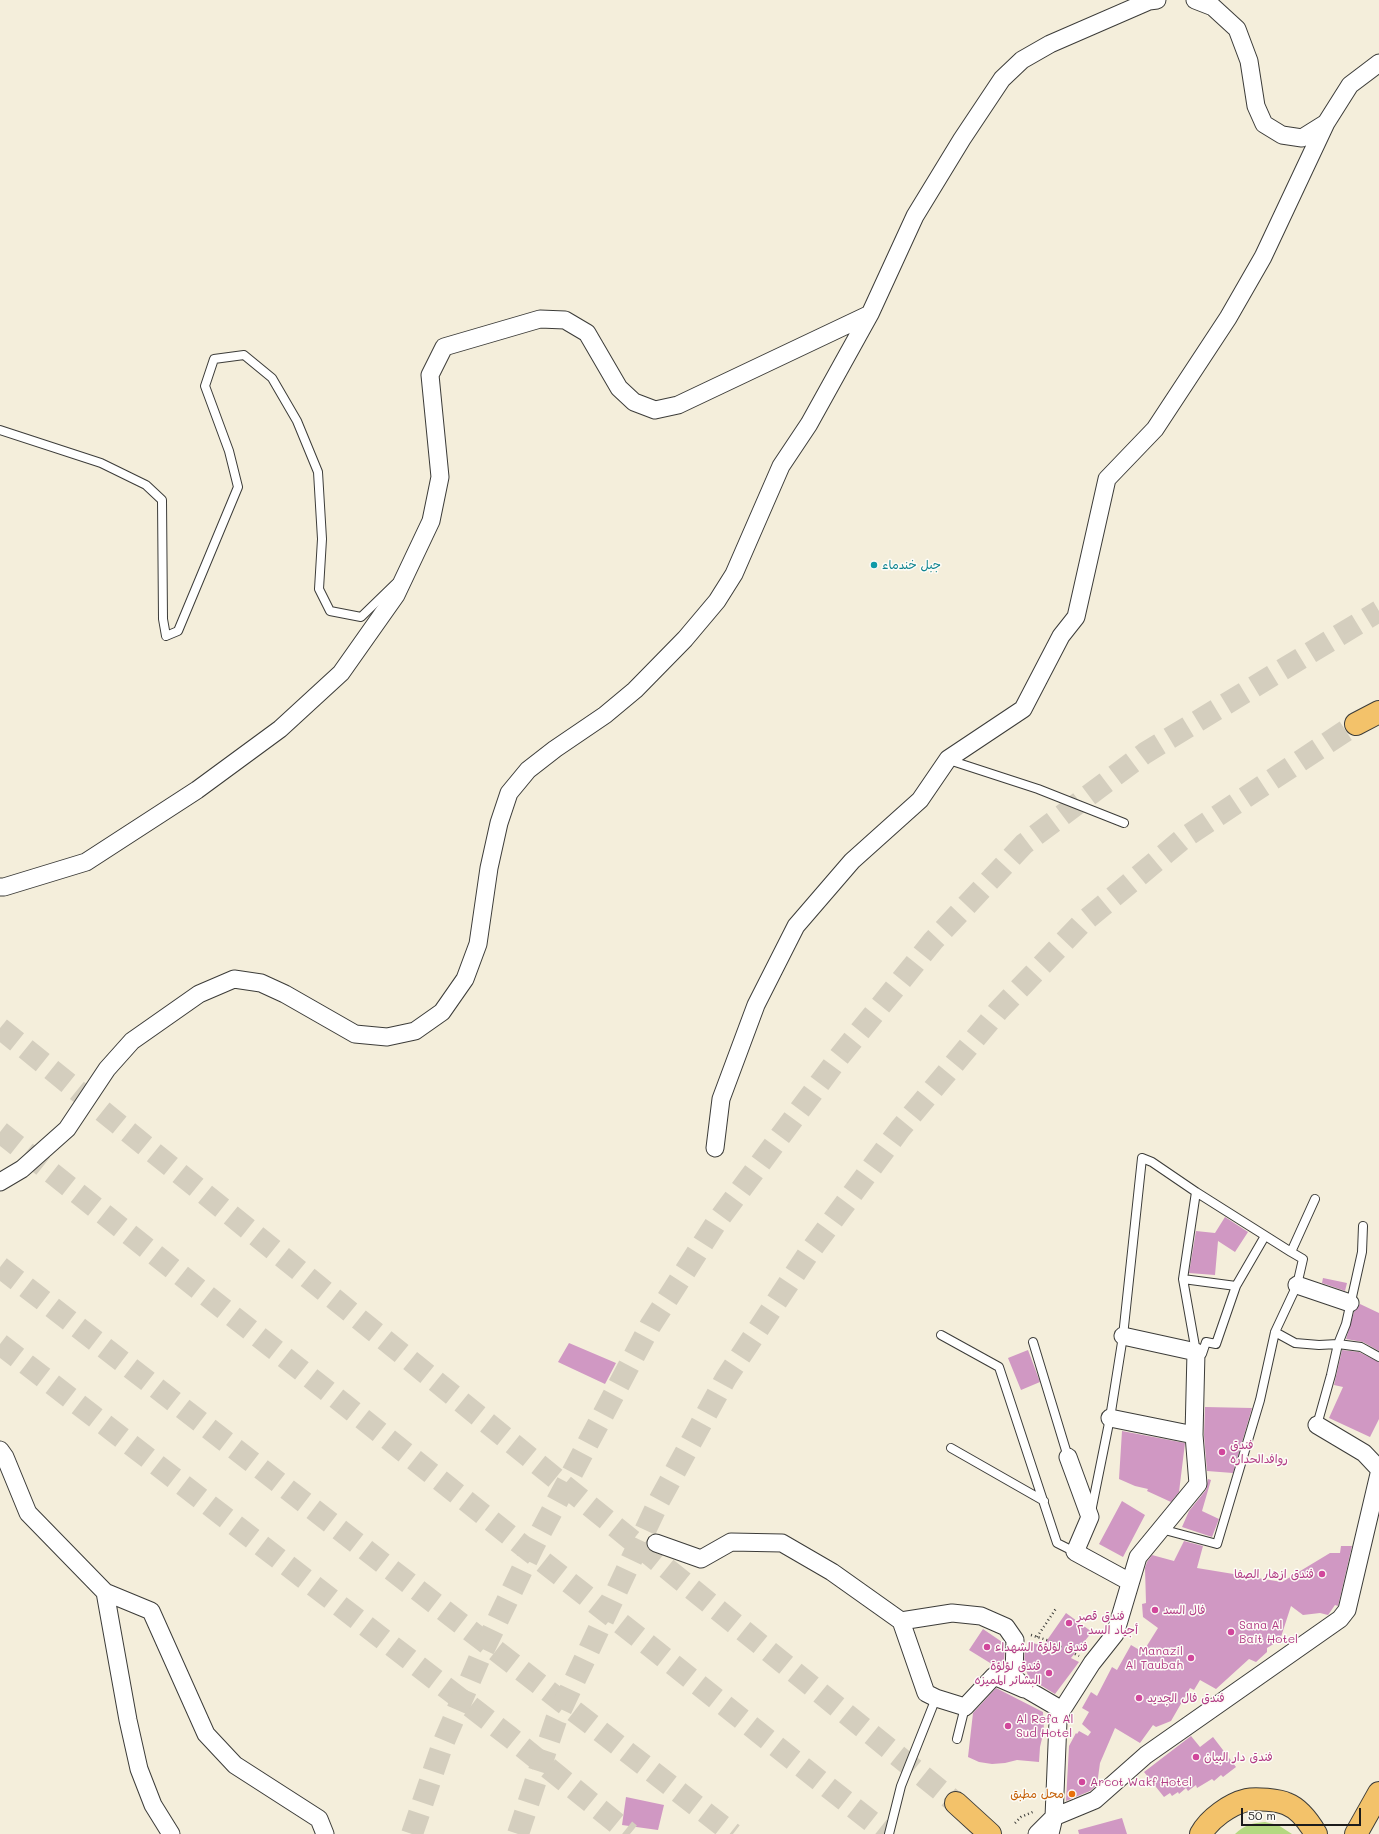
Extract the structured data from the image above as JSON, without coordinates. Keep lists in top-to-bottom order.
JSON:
{
  "places": [
    "جبل خندماء",
    "فندق روافدالحدارہ",
    "فندق ازهار الصفا",
    "فال السد",
    "فندق قصر أجياد السد ٢",
    "Sana Al Bait Hotel",
    "فندق لؤلؤة الشهداء",
    "Manazil Al Taubah",
    "فندق لؤلؤة البشائر المميزه",
    "فندق فال الجديد",
    "Al Refa Al Sud Hotel",
    "فندق دار البيان",
    "Arcot Wakf Hotel",
    "محل مطبق"
  ],
  "scale_bar": "50 m"
}
